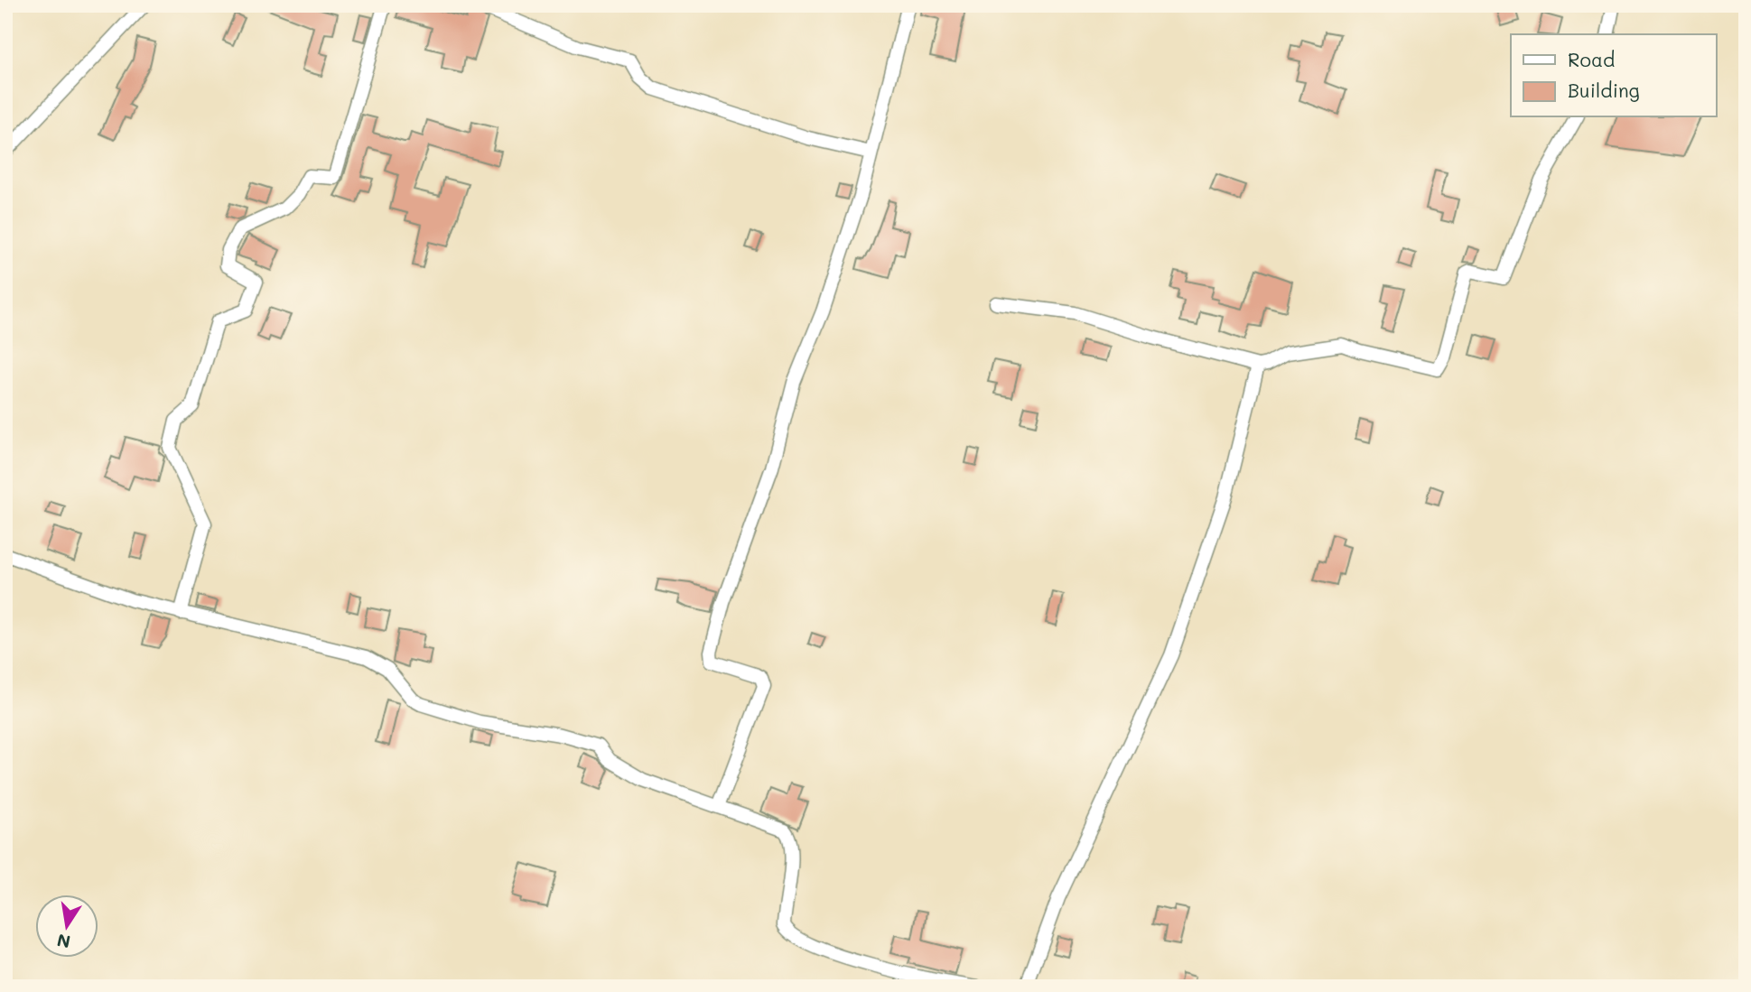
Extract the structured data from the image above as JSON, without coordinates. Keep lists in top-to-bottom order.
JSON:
{
  "legend": ["Road", "Building"],
  "north": "bottom"
}
